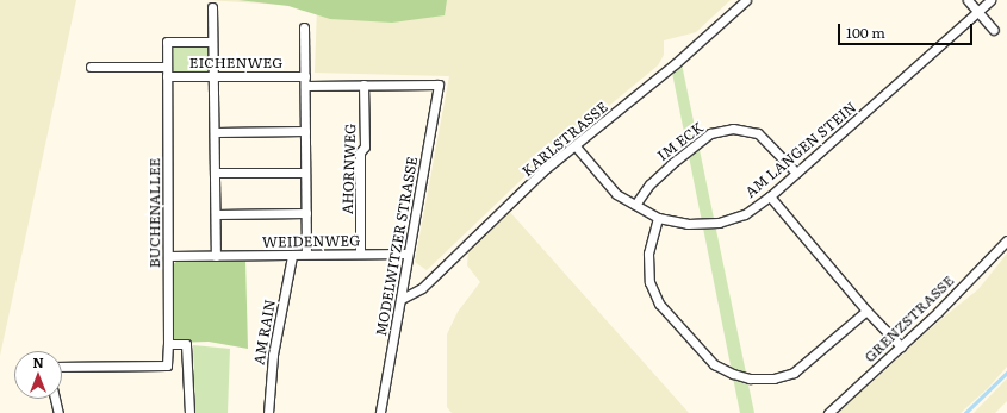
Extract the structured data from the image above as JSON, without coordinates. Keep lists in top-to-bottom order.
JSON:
{
  "streets": {
    "street": [
      "EICHENWEG",
      "KARLSTRASSE",
      "IM ECK",
      "AM LANGEN STEIN",
      "AHORNWEG",
      "BUCHENALLEE",
      "WEIDENWEG",
      "MODELWITZER STRASSE",
      "GRENZSTRASSE",
      "AM RAIN"
    ]
  },
  "crossings": [
    ["EICHENWEG", "BUCHENALLEE"],
    ["KARLSTRASSE", "AM LANGEN STEIN"],
    ["KARLSTRASSE", "MODELWITZER STRASSE"],
    ["IM ECK", "AM LANGEN STEIN"],
    ["AHORNWEG", "WEIDENWEG"],
    ["AHORNWEG", "MODELWITZER STRASSE"],
    ["BUCHENALLEE", "WEIDENWEG"],
    ["WEIDENWEG", "MODELWITZER STRASSE"],
    ["WEIDENWEG", "AM RAIN"]
  ],
  "scale_bar": "100 m",
  "north": "top"
}
